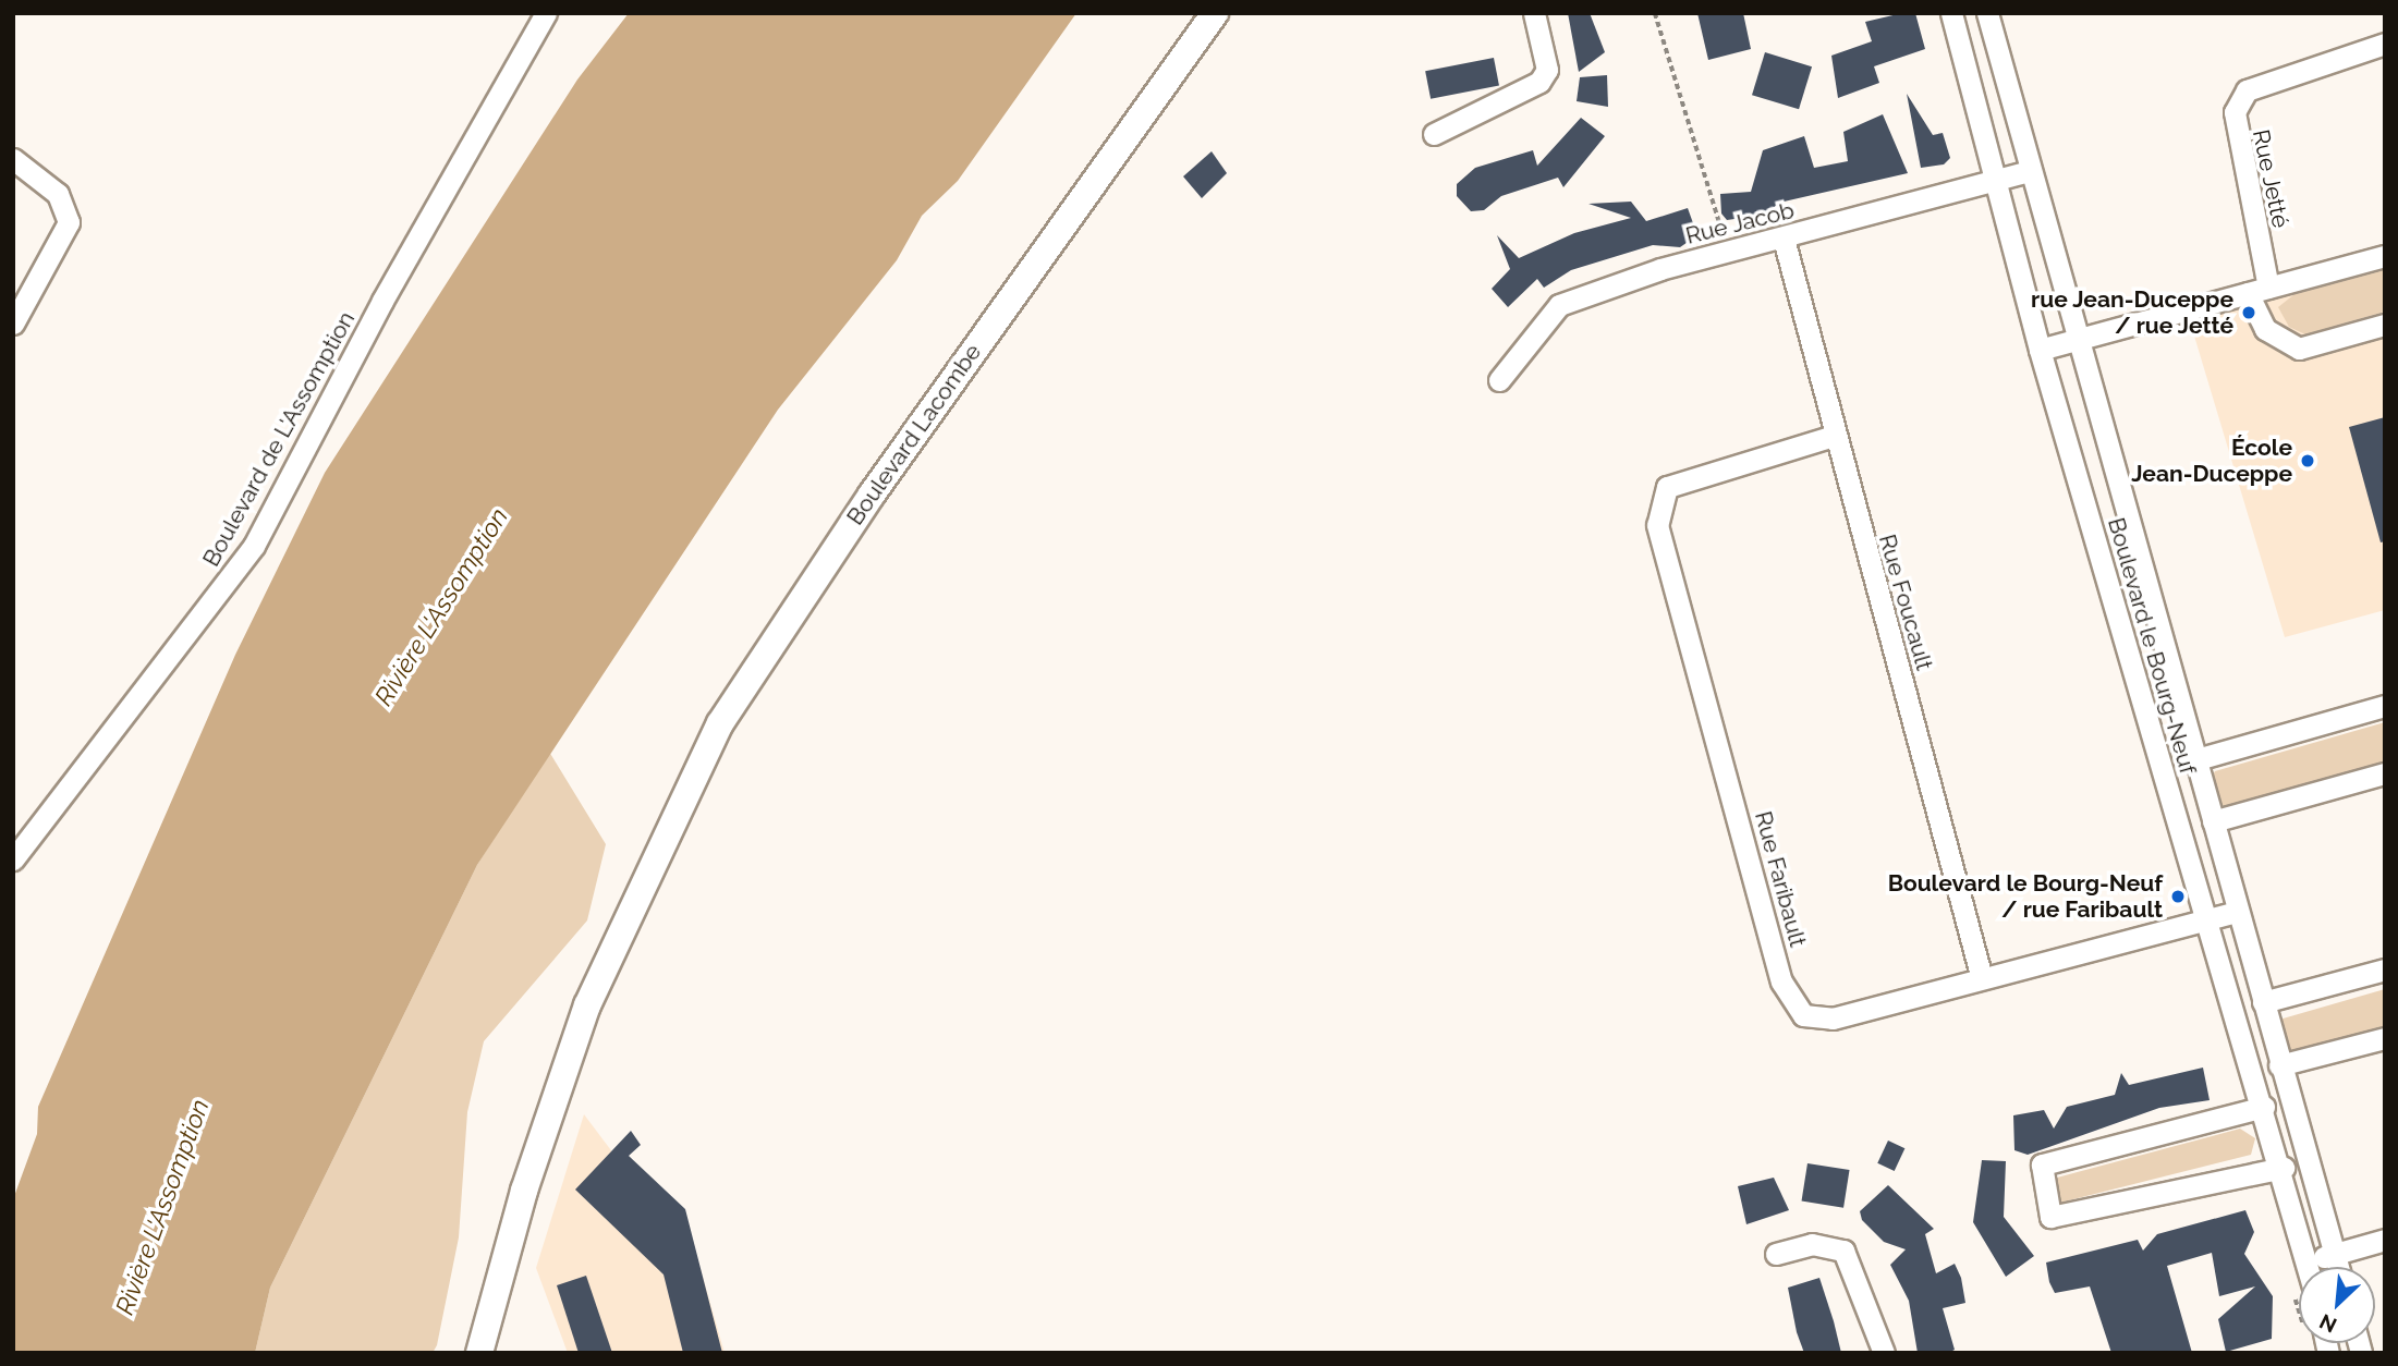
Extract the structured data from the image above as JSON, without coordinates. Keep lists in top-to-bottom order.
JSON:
{
  "streets": {
    "main road": ["Boulevard Lacombe"],
    "street": [
      "Rue Jetté",
      "Rue Jacob",
      "Boulevard de L'Assomption",
      "Rue Foucault",
      "Boulevard le Bourg-Neuf",
      "Rue Faribault"
    ]
  },
  "crossings": [
    ["Rue Jacob", "Rue Foucault"],
    ["Rue Jacob", "Boulevard le Bourg-Neuf"],
    ["Rue Foucault", "Rue Faribault"],
    ["Boulevard le Bourg-Neuf", "Rue Faribault"]
  ],
  "water": ["Rivière L'Assomption"],
  "places": ["rue Jean-Duceppe / rue Jetté", "École Jean-Duceppe", "Boulevard le Bourg-Neuf / rue Faribault"],
  "north": "bottom left"
}
